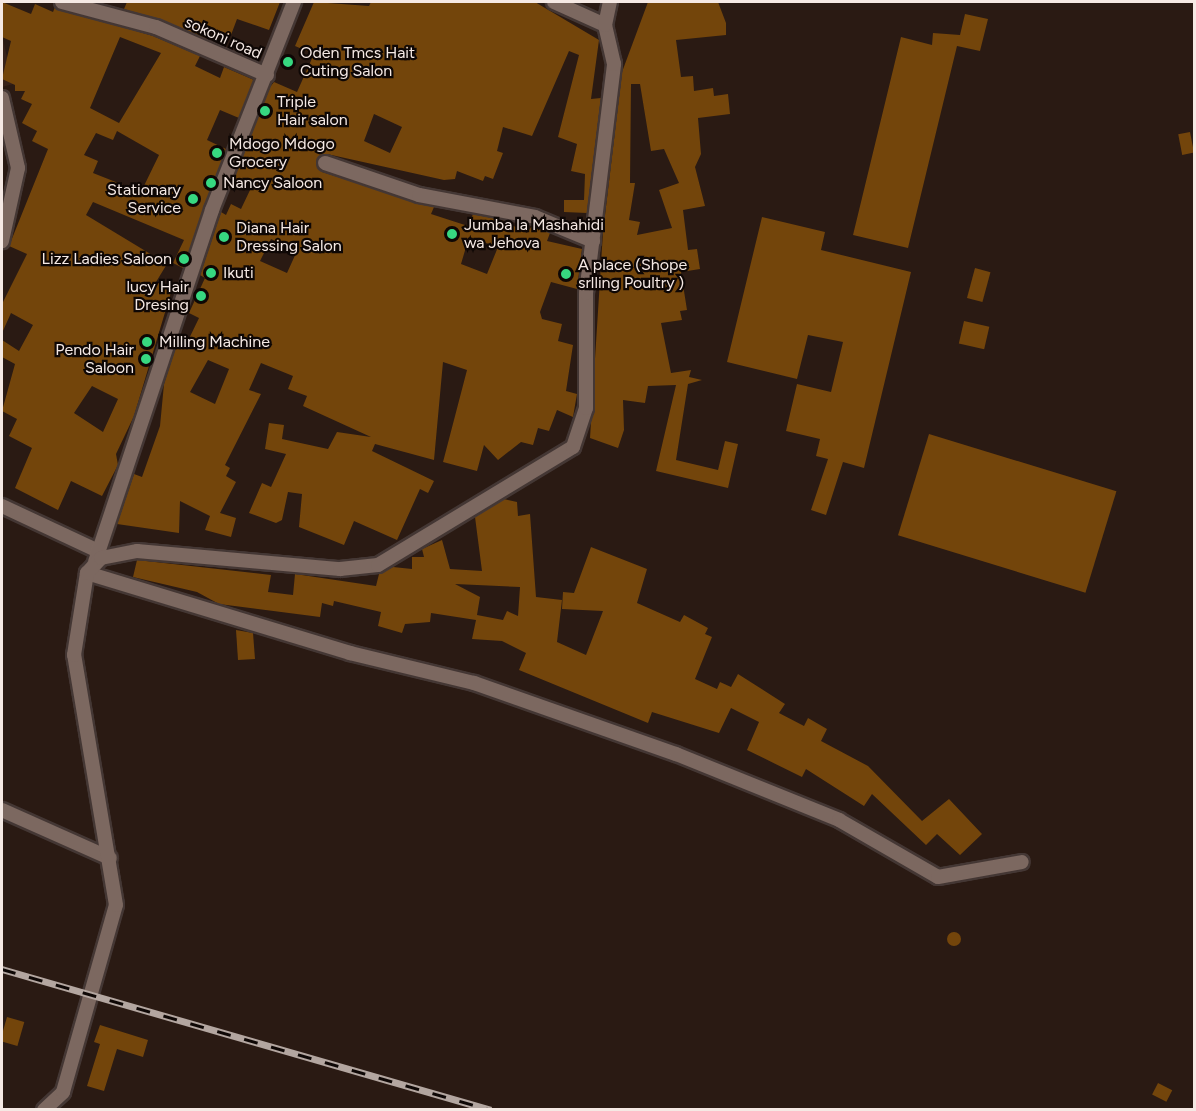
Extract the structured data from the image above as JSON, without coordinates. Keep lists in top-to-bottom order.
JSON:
{
  "streets": {
    "street": ["sokoni road"]
  },
  "places": [
    "Oden Tmcs Hait Cuting Salon",
    "Triple Hair salon",
    "Mdogo Mdogo Grocery",
    "Nancy Saloon",
    "Stationary Service",
    "Jumba la Mashahidi wa Jehova",
    "Diana Hair Dressing Salon",
    "Lizz Ladies Saloon",
    "Ikuti",
    "A place (Shope srlling Poultry )",
    "lucy Hair Dresing",
    "Milling Machine",
    "Pendo Hair Saloon"
  ]
}
